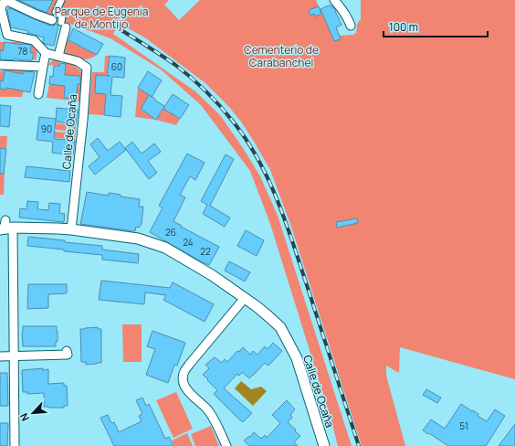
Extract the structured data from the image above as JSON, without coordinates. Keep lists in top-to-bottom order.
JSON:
{
  "streets": {
    "street": ["Calle de Ocaña"]
  },
  "parks": ["Parque de Eugenia de Montijo", "Cementerio de Carabanchel"],
  "house_numbers": [
    "78",
    "60",
    "90",
    "26",
    "24",
    "22",
    "51"
  ],
  "scale_bar": "100 m",
  "north": "bottom left"
}
